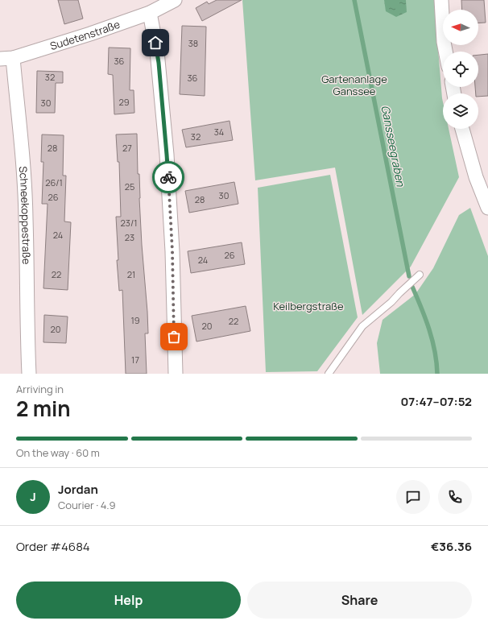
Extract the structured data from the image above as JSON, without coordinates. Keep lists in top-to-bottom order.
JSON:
{
  "streets": {
    "street": ["Sudetenstraße", "Schneekoppestraße"]
  },
  "crossings": [
    ["Sudetenstraße", "Schneekoppestraße"]
  ],
  "water": ["Gansseegraben"],
  "parks": ["Gartenanlage Ganssee", "Keilbergstraße"],
  "house_numbers": [
    "38",
    "36",
    "32",
    "36",
    "29",
    "30",
    "34",
    "32",
    "28",
    "27",
    "26/1",
    "25",
    "30",
    "26",
    "28",
    "23/1",
    "24",
    "23",
    "26",
    "24",
    "22",
    "21",
    "19",
    "22",
    "20",
    "20",
    "17"
  ],
  "north": "left",
  "page": {
    "heading": ["2 min", "Arriving in", "07:47–07:52"],
    "panel": [
      "Jordan",
      "Courier · 4.9",
      "Order #4684",
      "€36.36"
    ],
    "bar": "On the way · 60 m",
    "round": "J",
    "buttons": ["Help", "Share"]
  }
}
